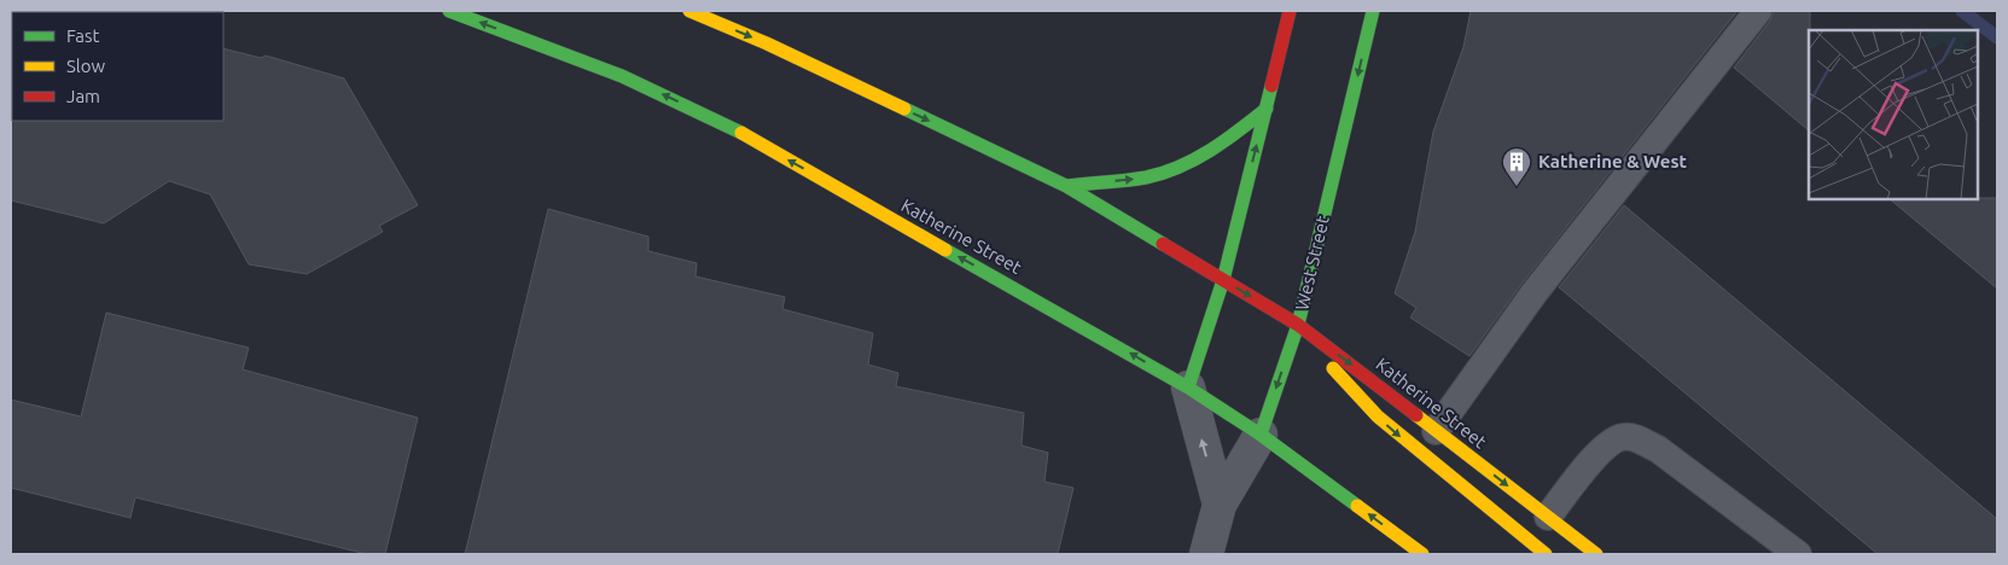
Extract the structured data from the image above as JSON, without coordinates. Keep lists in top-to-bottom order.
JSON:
{
  "streets": {
    "main road": ["Katherine Street", "West Street"]
  },
  "crossings": [
    ["Katherine Street", "West Street"]
  ],
  "places": {
    "building": ["Katherine & West"]
  },
  "legend": ["Fast", "Slow", "Jam"]
}
